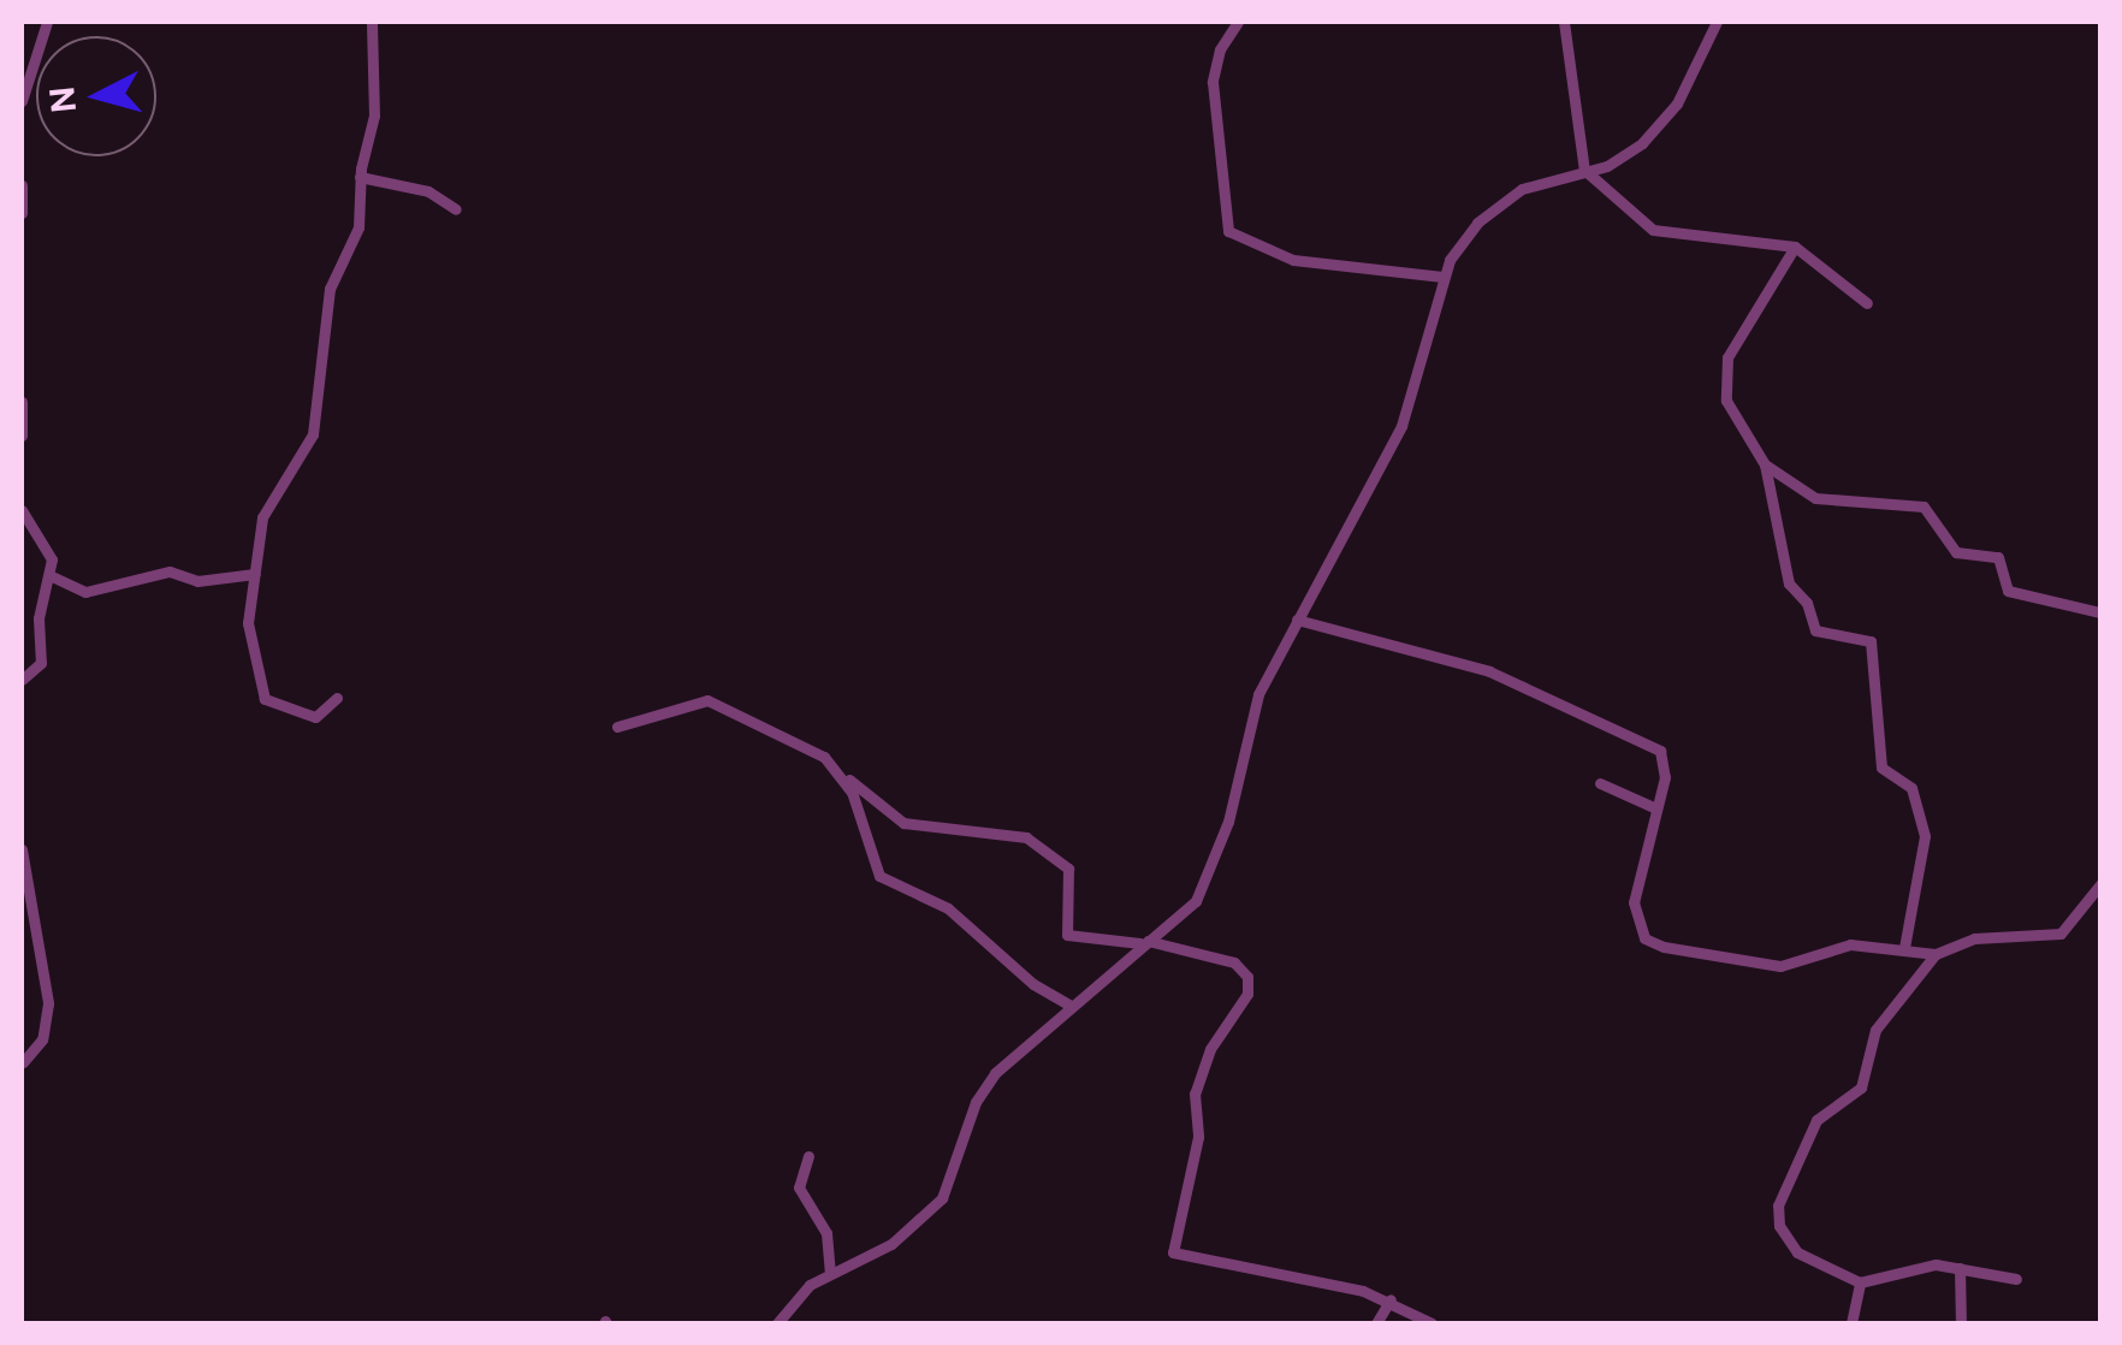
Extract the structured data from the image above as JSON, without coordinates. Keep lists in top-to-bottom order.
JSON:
{
  "north": "left"
}
